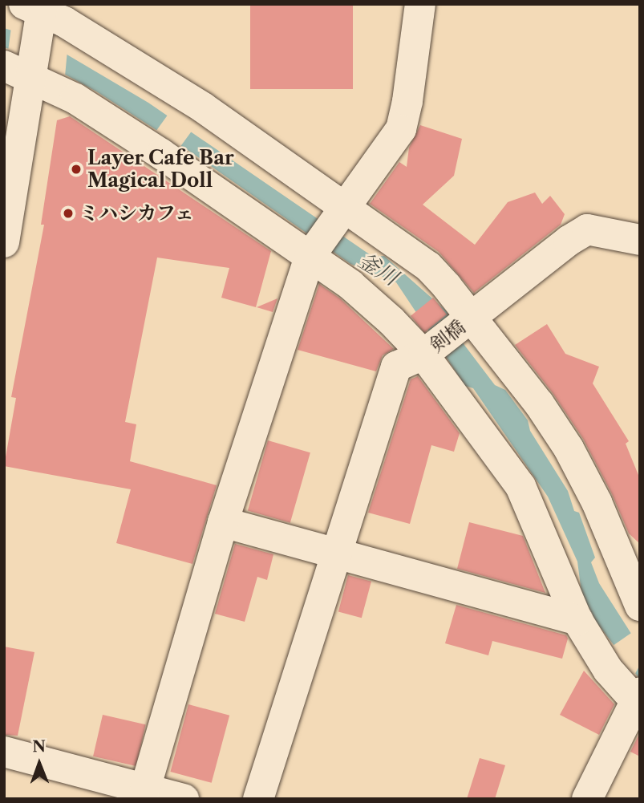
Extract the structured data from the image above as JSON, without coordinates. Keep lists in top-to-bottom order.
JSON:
{
  "water": ["釜川"],
  "places": ["Layer Cafe Bar Magical Doll", "ミハシカフェ"],
  "north": "top"
}
